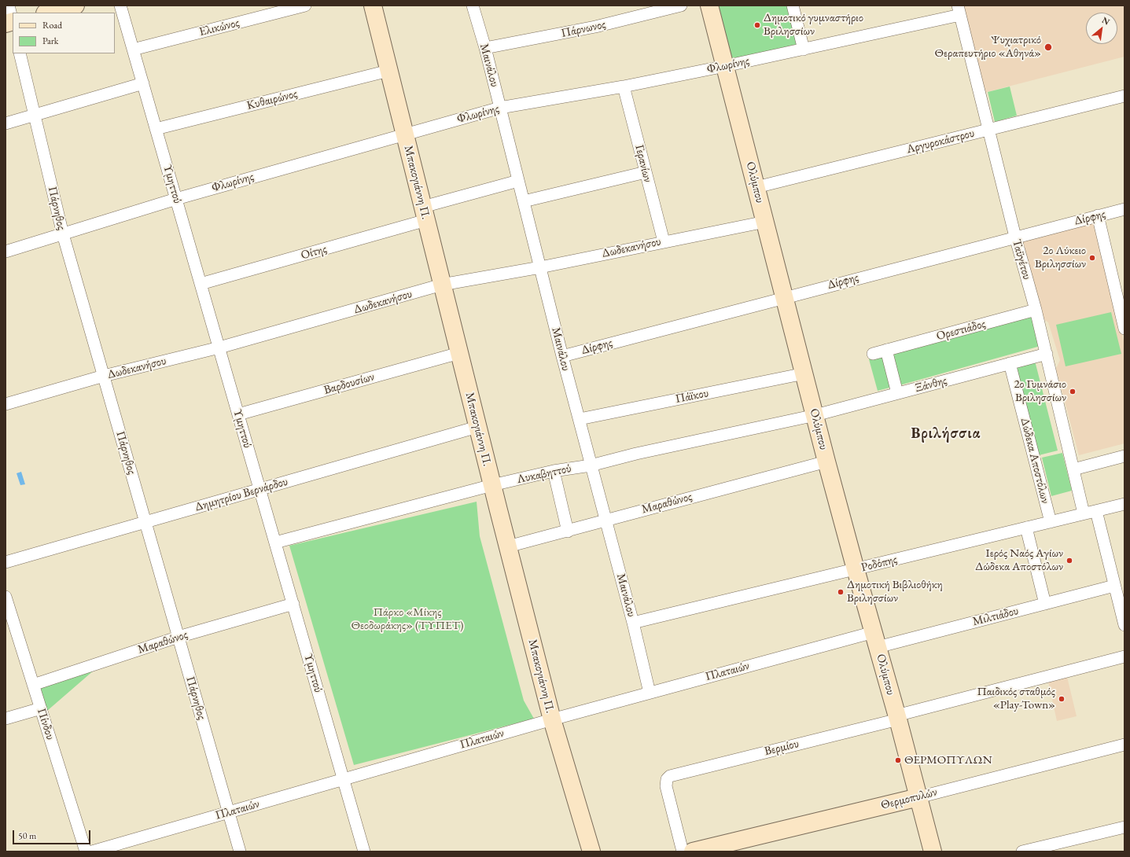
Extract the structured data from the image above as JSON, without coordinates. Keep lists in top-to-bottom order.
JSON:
{
  "streets": {
    "street": [
      "Ελικώνος",
      "Πάρνωνος",
      "Μαινάλου",
      "Φλωρίνης",
      "Κυθαιρώνος",
      "Αργυροκάστρου",
      "Γερανίων",
      "Μπακογιάννη Π.",
      "Ολύμπου",
      "Υμηττού",
      "Πάρνηθος",
      "Δίρφης",
      "Δωδεκανήσου",
      "Οίτης",
      "Ταϋγέτου",
      "Ορεστιάδος",
      "Βαρδουσίων",
      "Ξάνθης",
      "Πάϊκου",
      "Δώδεκα Αποστόλων",
      "Λυκαβηττού",
      "Δημητρίου Βερνάρδου",
      "Μαραθώνος",
      "Ροδόπης",
      "Μιλτιάδου",
      "Πλαταιών",
      "Πίνδου",
      "Βερμίου",
      "Θερμοπυλών"
    ]
  },
  "crossings": [
    ["Ελικώνος", "Υμηττού"],
    ["Πάρνωνος", "Μαινάλου"],
    ["Μαινάλου", "Φλωρίνης"],
    ["Μαινάλου", "Δίρφης"],
    ["Μαινάλου", "Δωδεκανήσου"],
    ["Μαινάλου", "Οίτης"],
    ["Μαινάλου", "Πάϊκου"],
    ["Μαινάλου", "Λυκαβηττού"],
    ["Μαινάλου", "Μαραθώνος"],
    ["Μαινάλου", "Ροδόπης"],
    ["Μαινάλου", "Πλαταιών"],
    ["Φλωρίνης", "Γερανίων"],
    ["Φλωρίνης", "Μπακογιάννη Π."],
    ["Φλωρίνης", "Ολύμπου"],
    ["Φλωρίνης", "Υμηττού"],
    ["Φλωρίνης", "Πάρνηθος"],
    ["Φλωρίνης", "Ταϋγέτου"],
    ["Κυθαιρώνος", "Μπακογιάννη Π."],
    ["Κυθαιρώνος", "Υμηττού"],
    ["Αργυροκάστρου", "Ολύμπου"],
    ["Αργυροκάστρου", "Ταϋγέτου"],
    ["Γερανίων", "Δωδεκανήσου"],
    ["Μπακογιάννη Π.", "Δωδεκανήσου"],
    ["Μπακογιάννη Π.", "Οίτης"],
    ["Μπακογιάννη Π.", "Βαρδουσίων"],
    ["Μπακογιάννη Π.", "Λυκαβηττού"],
    ["Μπακογιάννη Π.", "Δημητρίου Βερνάρδου"],
    ["Μπακογιάννη Π.", "Μαραθώνος"],
    ["Μπακογιάννη Π.", "Πλαταιών"],
    ["Ολύμπου", "Δίρφης"],
    ["Ολύμπου", "Δωδεκανήσου"],
    ["Ολύμπου", "Ξάνθης"],
    ["Ολύμπου", "Πάϊκου"],
    ["Ολύμπου", "Λυκαβηττού"],
    ["Ολύμπου", "Μαραθώνος"],
    ["Ολύμπου", "Ροδόπης"],
    ["Ολύμπου", "Μιλτιάδου"],
    ["Ολύμπου", "Πλαταιών"],
    ["Ολύμπου", "Βερμίου"],
    ["Ολύμπου", "Θερμοπυλών"],
    ["Υμηττού", "Δωδεκανήσου"],
    ["Υμηττού", "Οίτης"],
    ["Υμηττού", "Βαρδουσίων"],
    ["Υμηττού", "Λυκαβηττού"],
    ["Υμηττού", "Δημητρίου Βερνάρδου"],
    ["Υμηττού", "Μαραθώνος"],
    ["Υμηττού", "Πλαταιών"],
    ["Πάρνηθος", "Δωδεκανήσου"],
    ["Πάρνηθος", "Δημητρίου Βερνάρδου"],
    ["Πάρνηθος", "Μαραθώνος"],
    ["Πάρνηθος", "Πλαταιών"],
    ["Δίρφης", "Ταϋγέτου"],
    ["Ταϋγέτου", "Ορεστιάδος"],
    ["Ταϋγέτου", "Ξάνθης"],
    ["Ταϋγέτου", "Ροδόπης"],
    ["Ξάνθης", "Δώδεκα Αποστόλων"],
    ["Ξάνθης", "Λυκαβηττού"],
    ["Δώδεκα Αποστόλων", "Ροδόπης"],
    ["Μαραθώνος", "Πίνδου"],
    ["Μιλτιάδου", "Πλαταιών"]
  ],
  "districts": ["Βριλήσσια"],
  "parks": ["Πάρκο «Μίκης Θεοδωράκης» (ΤΥΠΕΤ)"],
  "places": [
    "Δημοτικό γυμναστήριο Βριλησσίων",
    "Ψυχιατρικό Θεραπευτήριο «Αθηνά»",
    "2ο Λύκειο Βριλησσίων",
    "2ο Γυμνάσιο Βριλησσίων",
    "Ιερός Ναός Αγίων Δώδεκα Αποστόλων",
    "Δημοτική Βιβλιοθήκη Βριλησσίων",
    "Παιδικός σταθμός «Play-Town»",
    "ΘΕΡΜΟΠΥΛΩΝ"
  ],
  "legend": ["Road", "Park"],
  "scale_bar": "50 m",
  "north": "top right"
}
